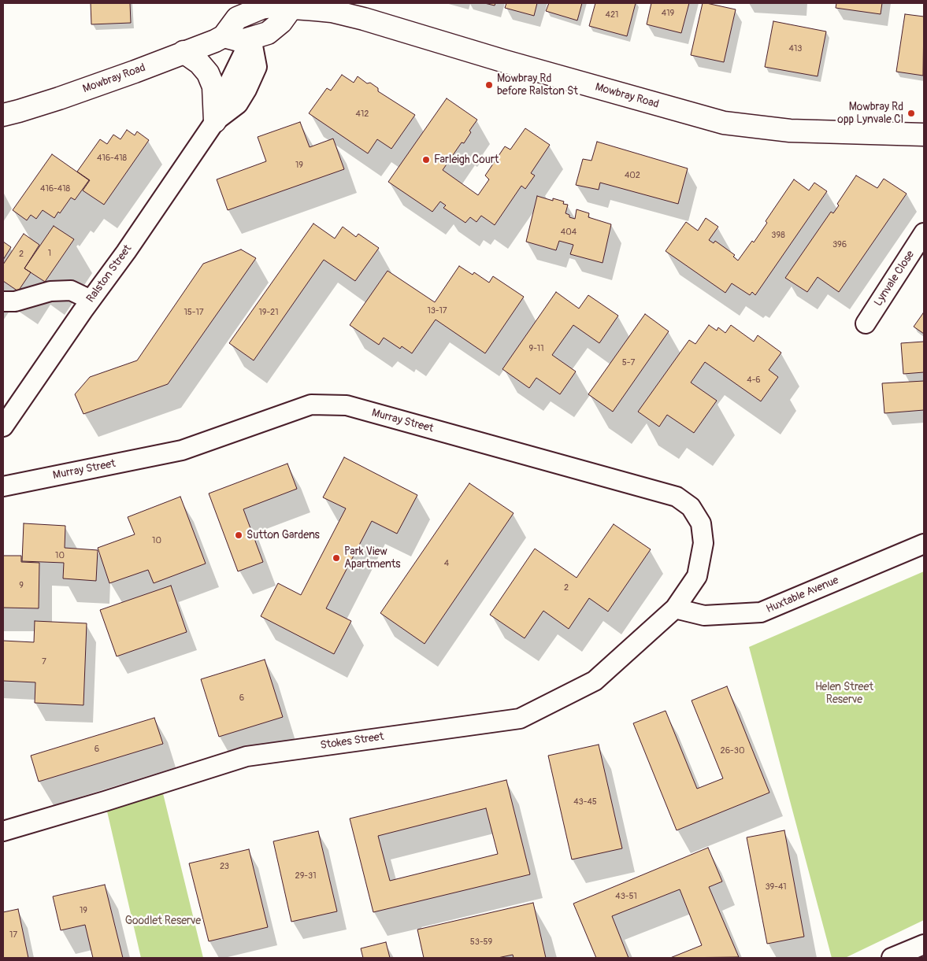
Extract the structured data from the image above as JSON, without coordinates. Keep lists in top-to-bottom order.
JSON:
{
  "streets": {
    "main road": ["Mowbray Road"],
    "street": [
      "Ralston Street",
      "Lynvale Close",
      "Murray Street",
      "Huxtable Avenue",
      "Stokes Street"
    ]
  },
  "crossings": [
    ["Murray Street", "Huxtable Avenue"],
    ["Murray Street", "Stokes Street"],
    ["Huxtable Avenue", "Stokes Street"]
  ],
  "parks": ["Helen Street Reserve", "Goodlet Reserve"],
  "places": [
    "Mowbray Rd before Ralston St",
    "Mowbray Rd opp Lynvale Cl",
    "Farleigh Court",
    "Sutton Gardens",
    "Park View Apartments"
  ],
  "house_numbers": [
    "419",
    "421",
    "413",
    "412",
    "416-418",
    "19",
    "402",
    "416-418",
    "404",
    "398",
    "396",
    "1",
    "2",
    "13-17",
    "15-17",
    "19-21",
    "9-11",
    "5-7",
    "4-6",
    "10",
    "10",
    "4",
    "9",
    "2",
    "7",
    "6",
    "6",
    "26-30",
    "43-45",
    "23",
    "29-31",
    "39-41",
    "43-51",
    "19",
    "17",
    "53-59"
  ]
}
